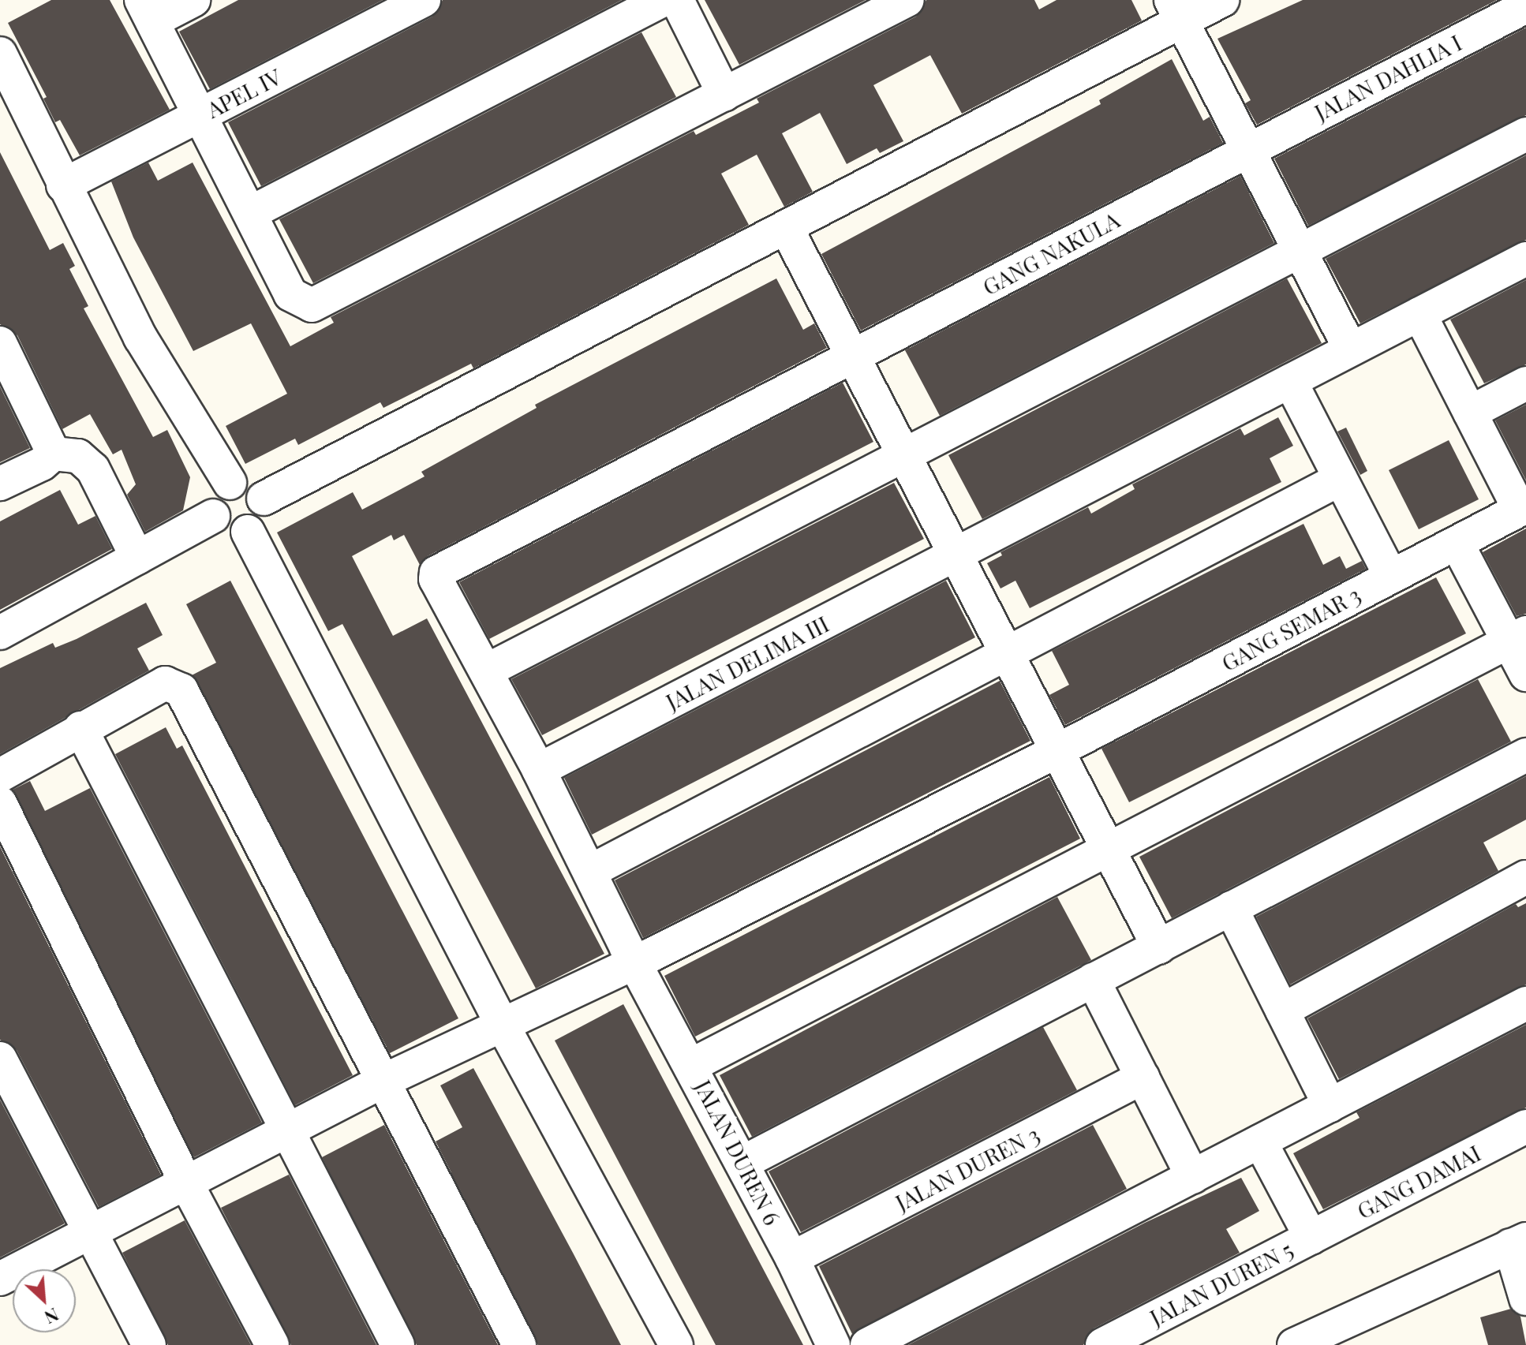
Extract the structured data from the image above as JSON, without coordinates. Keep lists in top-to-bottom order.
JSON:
{
  "streets": {
    "street": [
      "JALAN DAHLIA I",
      "APEL IV",
      "GANG NAKULA",
      "GANG SEMAR 3",
      "JALAN DELIMA III",
      "JALAN DUREN 6",
      "JALAN DUREN 3",
      "GANG DAMAI",
      "JALAN DUREN 5"
    ]
  },
  "crossings": [
    ["JALAN DAHLIA I", "GANG NAKULA"],
    ["GANG NAKULA", "JALAN DUREN 6"],
    ["GANG SEMAR 3", "JALAN DUREN 6"],
    ["JALAN DELIMA III", "JALAN DUREN 6"],
    ["JALAN DUREN 6", "JALAN DUREN 3"],
    ["GANG DAMAI", "JALAN DUREN 5"]
  ],
  "north": "bottom right"
}
